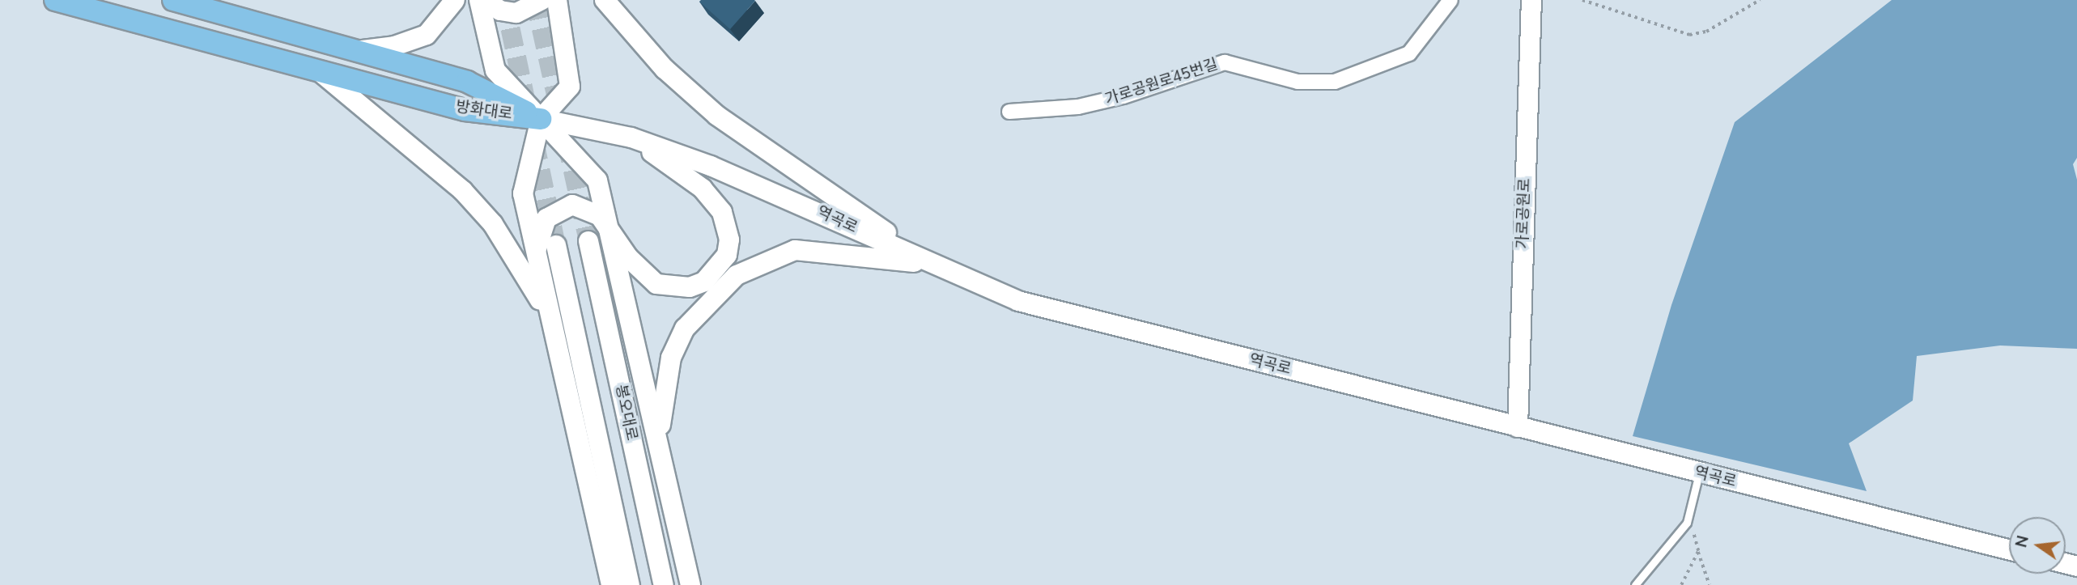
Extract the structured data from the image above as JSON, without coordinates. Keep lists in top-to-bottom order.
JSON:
{
  "streets": {
    "main road": ["방화대로"],
    "street": [
      "가로공원로45번길",
      "가로공원로",
      "역곡로",
      "봉오대로"
    ]
  },
  "crossings": [
    ["방화대로", "역곡로"],
    ["가로공원로", "역곡로"]
  ],
  "north": "left"
}
